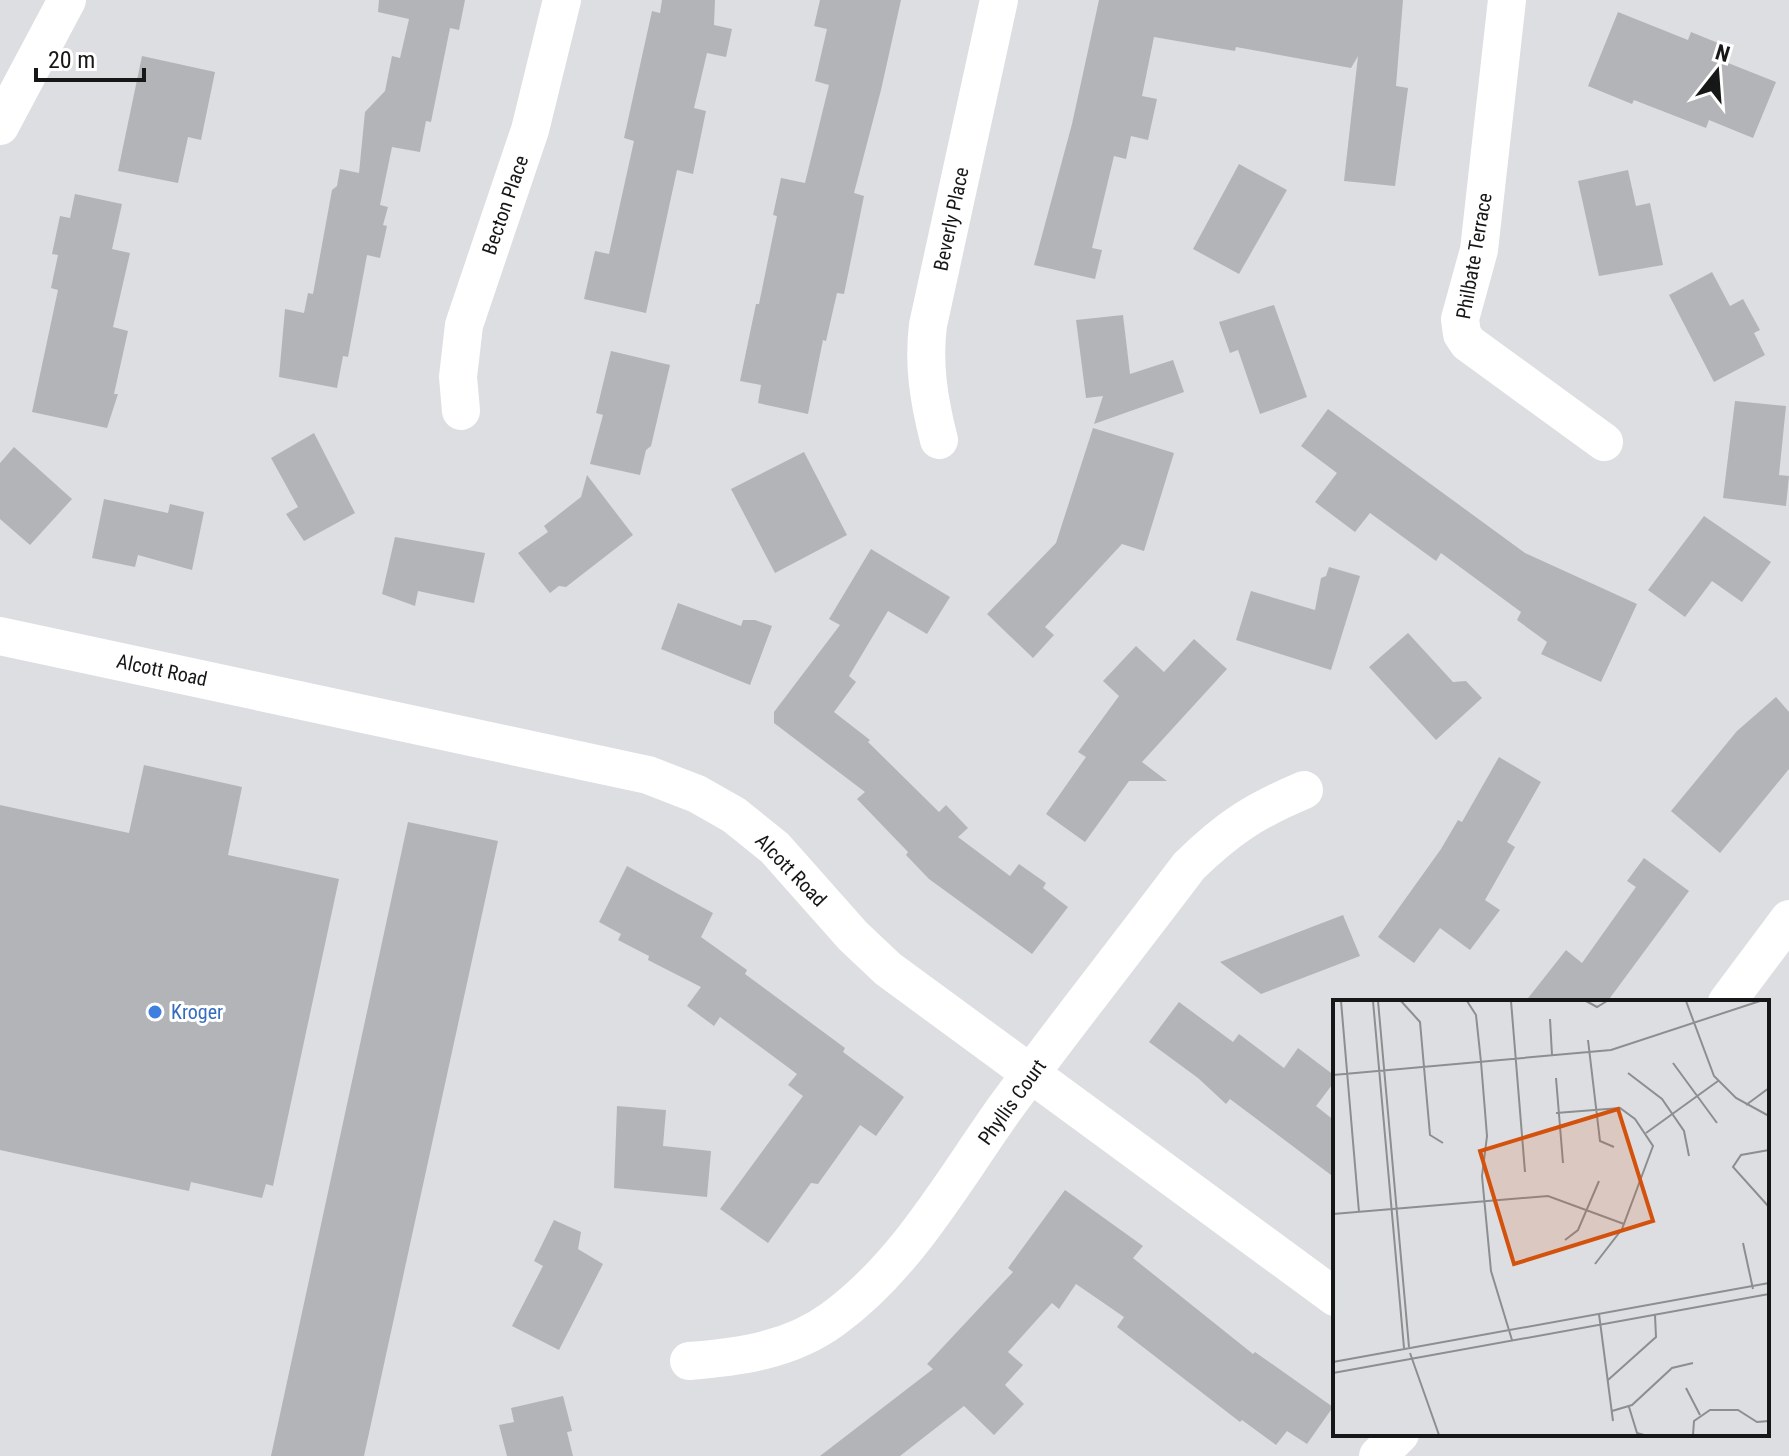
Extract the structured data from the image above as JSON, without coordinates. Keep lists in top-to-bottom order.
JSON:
{
  "streets": {
    "street": [
      "Becton Place",
      "Beverly Place",
      "Philbate Terrace",
      "Alcott Road",
      "Phyllis Court"
    ]
  },
  "crossings": [
    ["Alcott Road", "Phyllis Court"]
  ],
  "places": ["Kroger"],
  "scale_bar": "20 m",
  "north": "top"
}
